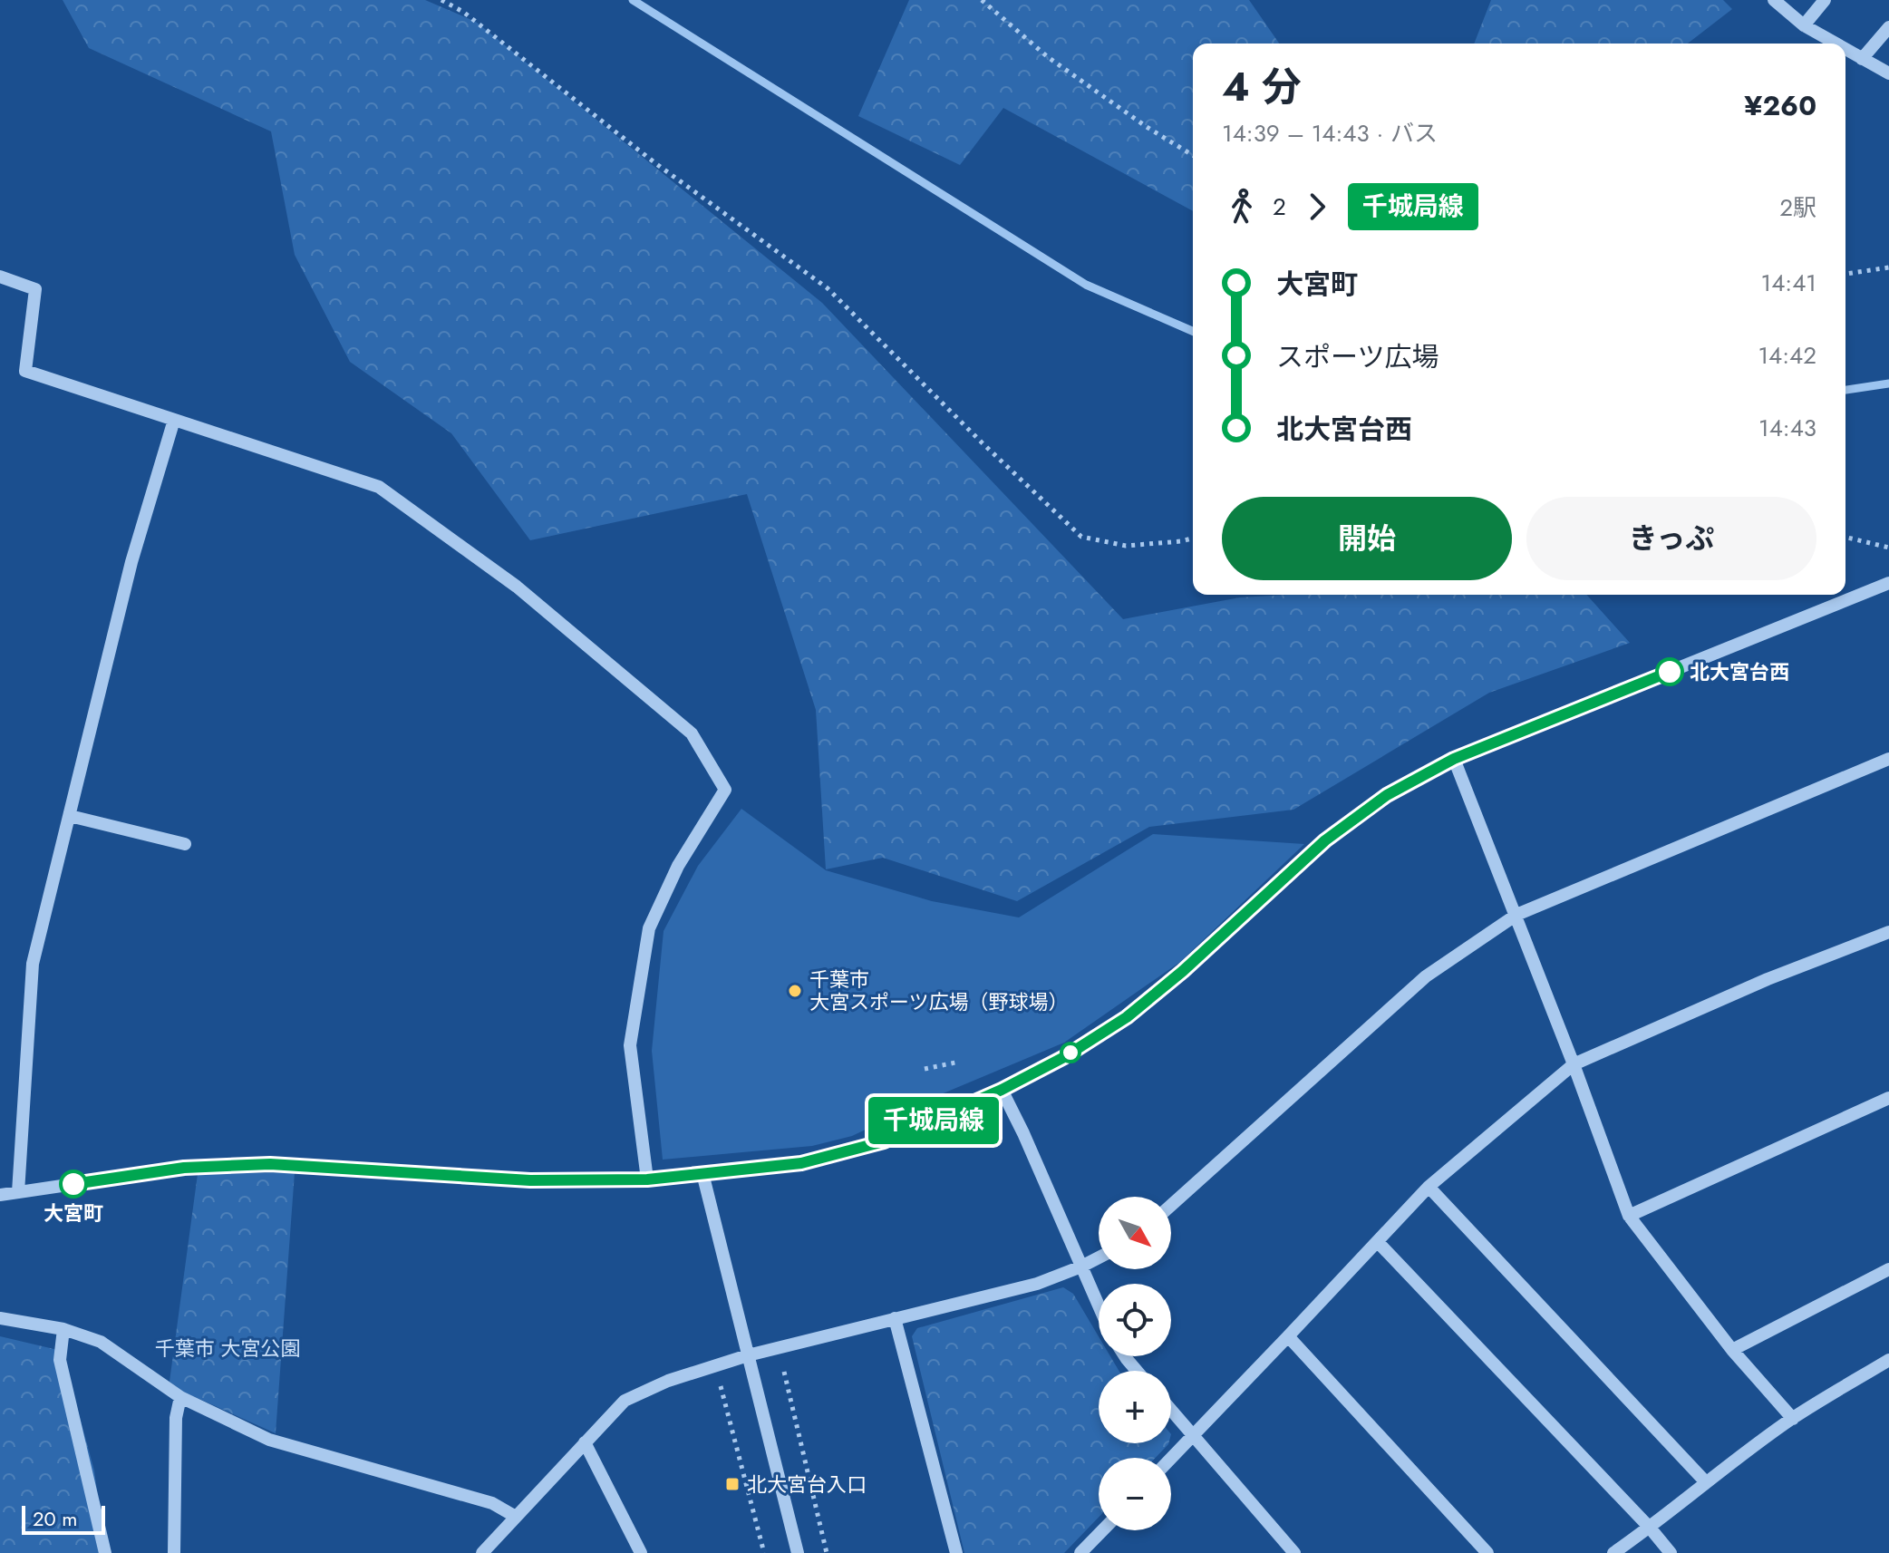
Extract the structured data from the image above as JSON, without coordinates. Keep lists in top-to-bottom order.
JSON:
{
  "parks": ["千葉市 大宮公園"],
  "places": {
    "other": ["北大宮台西", "千葉市 大宮スポーツ広場（野球場）", "大宮町"],
    "transit": ["北大宮台入口"]
  },
  "lines": ["bus line 千城局線"],
  "scale_bar": "20 m",
  "north": "bottom right",
  "page": {
    "on_map": "千城局線",
    "heading": ["4 分", "14:39 – 14:43 · バス", "¥260"],
    "legs": ["2", "千城局線", "2駅"],
    "list": [
      {
        "name": "大宮町",
        "value": "14:41"
      },
      {
        "name": "スポーツ広場",
        "value": "14:42"
      },
      {
        "name": "北大宮台西",
        "value": "14:43"
      }
    ],
    "buttons": ["開始", "きっぷ"],
    "map_buttons": ["+", "−"],
    "scale": "20 m"
  }
}
